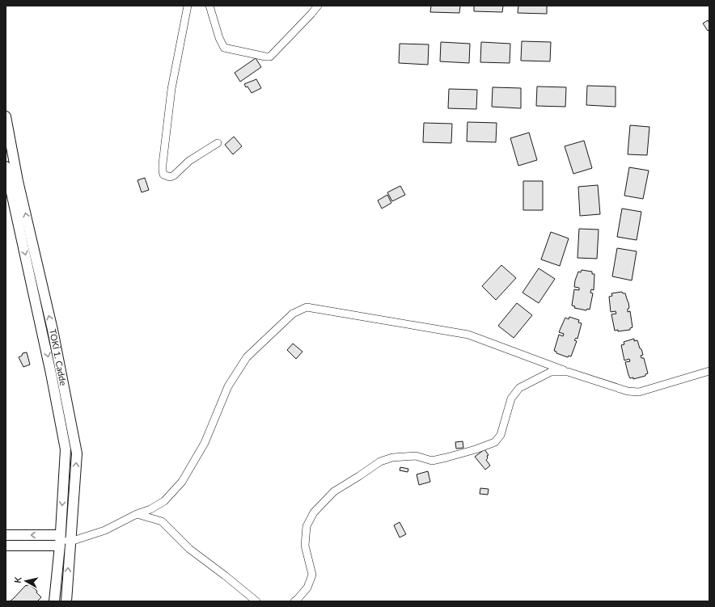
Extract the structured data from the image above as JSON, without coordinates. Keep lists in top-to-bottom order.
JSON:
{
  "streets": {
    "main road": ["TOKİ 1. Cadde"]
  },
  "north": "left"
}
